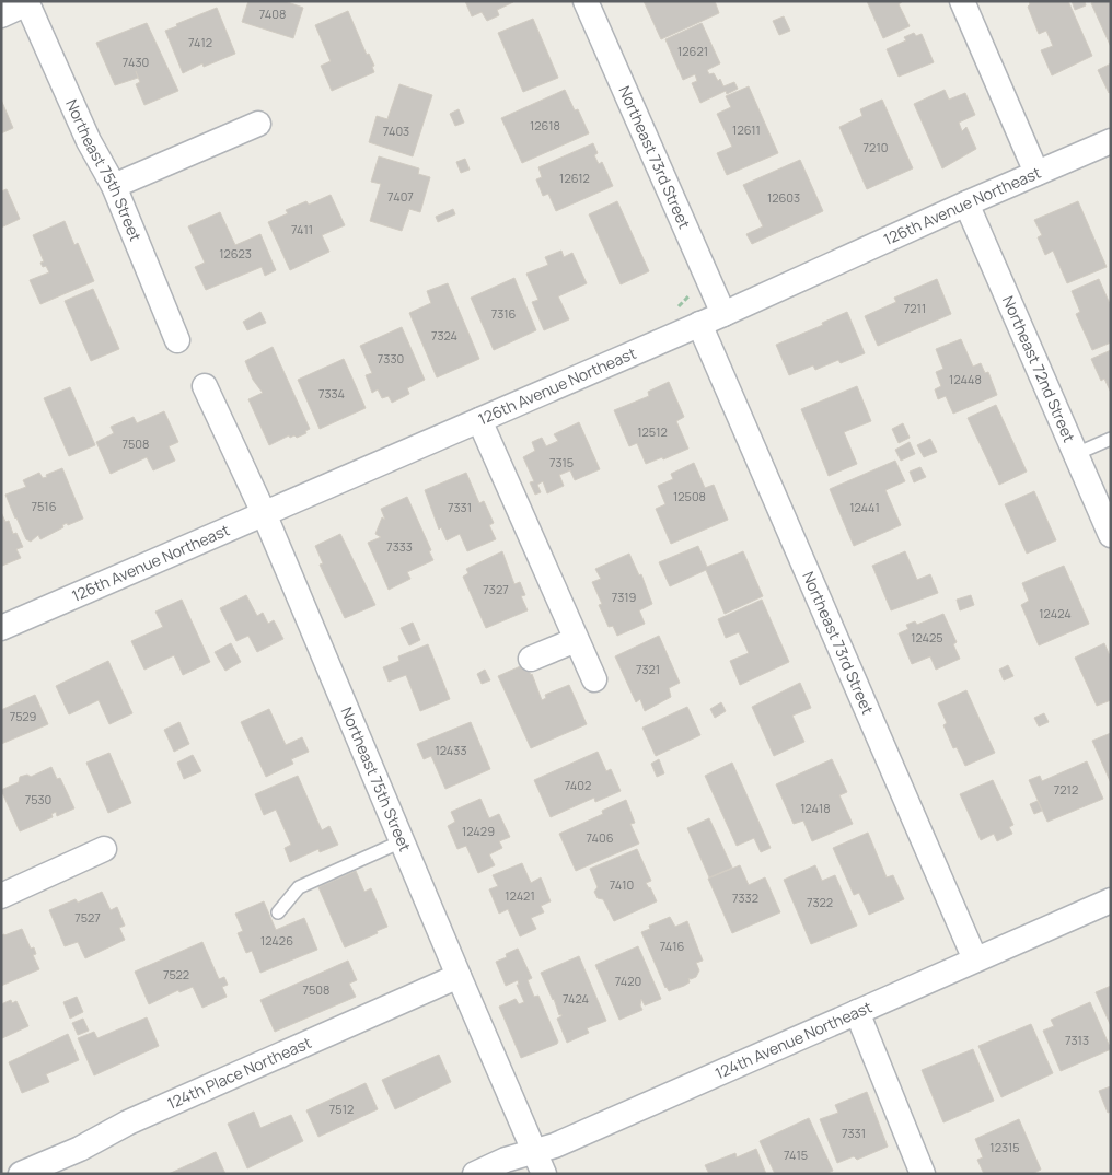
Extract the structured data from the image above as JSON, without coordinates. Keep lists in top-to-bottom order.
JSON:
{
  "streets": {
    "street": [
      "Northeast 73rd Street",
      "Northeast 75th Street",
      "126th Avenue Northeast",
      "Northeast 72nd Street",
      "124th Avenue Northeast",
      "124th Place Northeast"
    ]
  },
  "crossings": [
    ["Northeast 73rd Street", "126th Avenue Northeast"],
    ["Northeast 73rd Street", "124th Avenue Northeast"],
    ["Northeast 75th Street", "126th Avenue Northeast"],
    ["Northeast 75th Street", "124th Avenue Northeast"],
    ["Northeast 75th Street", "124th Place Northeast"],
    ["126th Avenue Northeast", "Northeast 72nd Street"]
  ],
  "house_numbers": [
    "7408",
    "7412",
    "12621",
    "7430",
    "12618",
    "12611",
    "7403",
    "7210",
    "12612",
    "7407",
    "12603",
    "7411",
    "12623",
    "7211",
    "7316",
    "7324",
    "7330",
    "12448",
    "7334",
    "12512",
    "7508",
    "7315",
    "12508",
    "7516",
    "7331",
    "12441",
    "7333",
    "7327",
    "7319",
    "12424",
    "12425",
    "7321",
    "7529",
    "12433",
    "7402",
    "7212",
    "7530",
    "12418",
    "12429",
    "7406",
    "7410",
    "12421",
    "7332",
    "7322",
    "7527",
    "12426",
    "7416",
    "7522",
    "7420",
    "7508",
    "7424",
    "7313",
    "7512",
    "7331",
    "12315",
    "7415"
  ]
}
